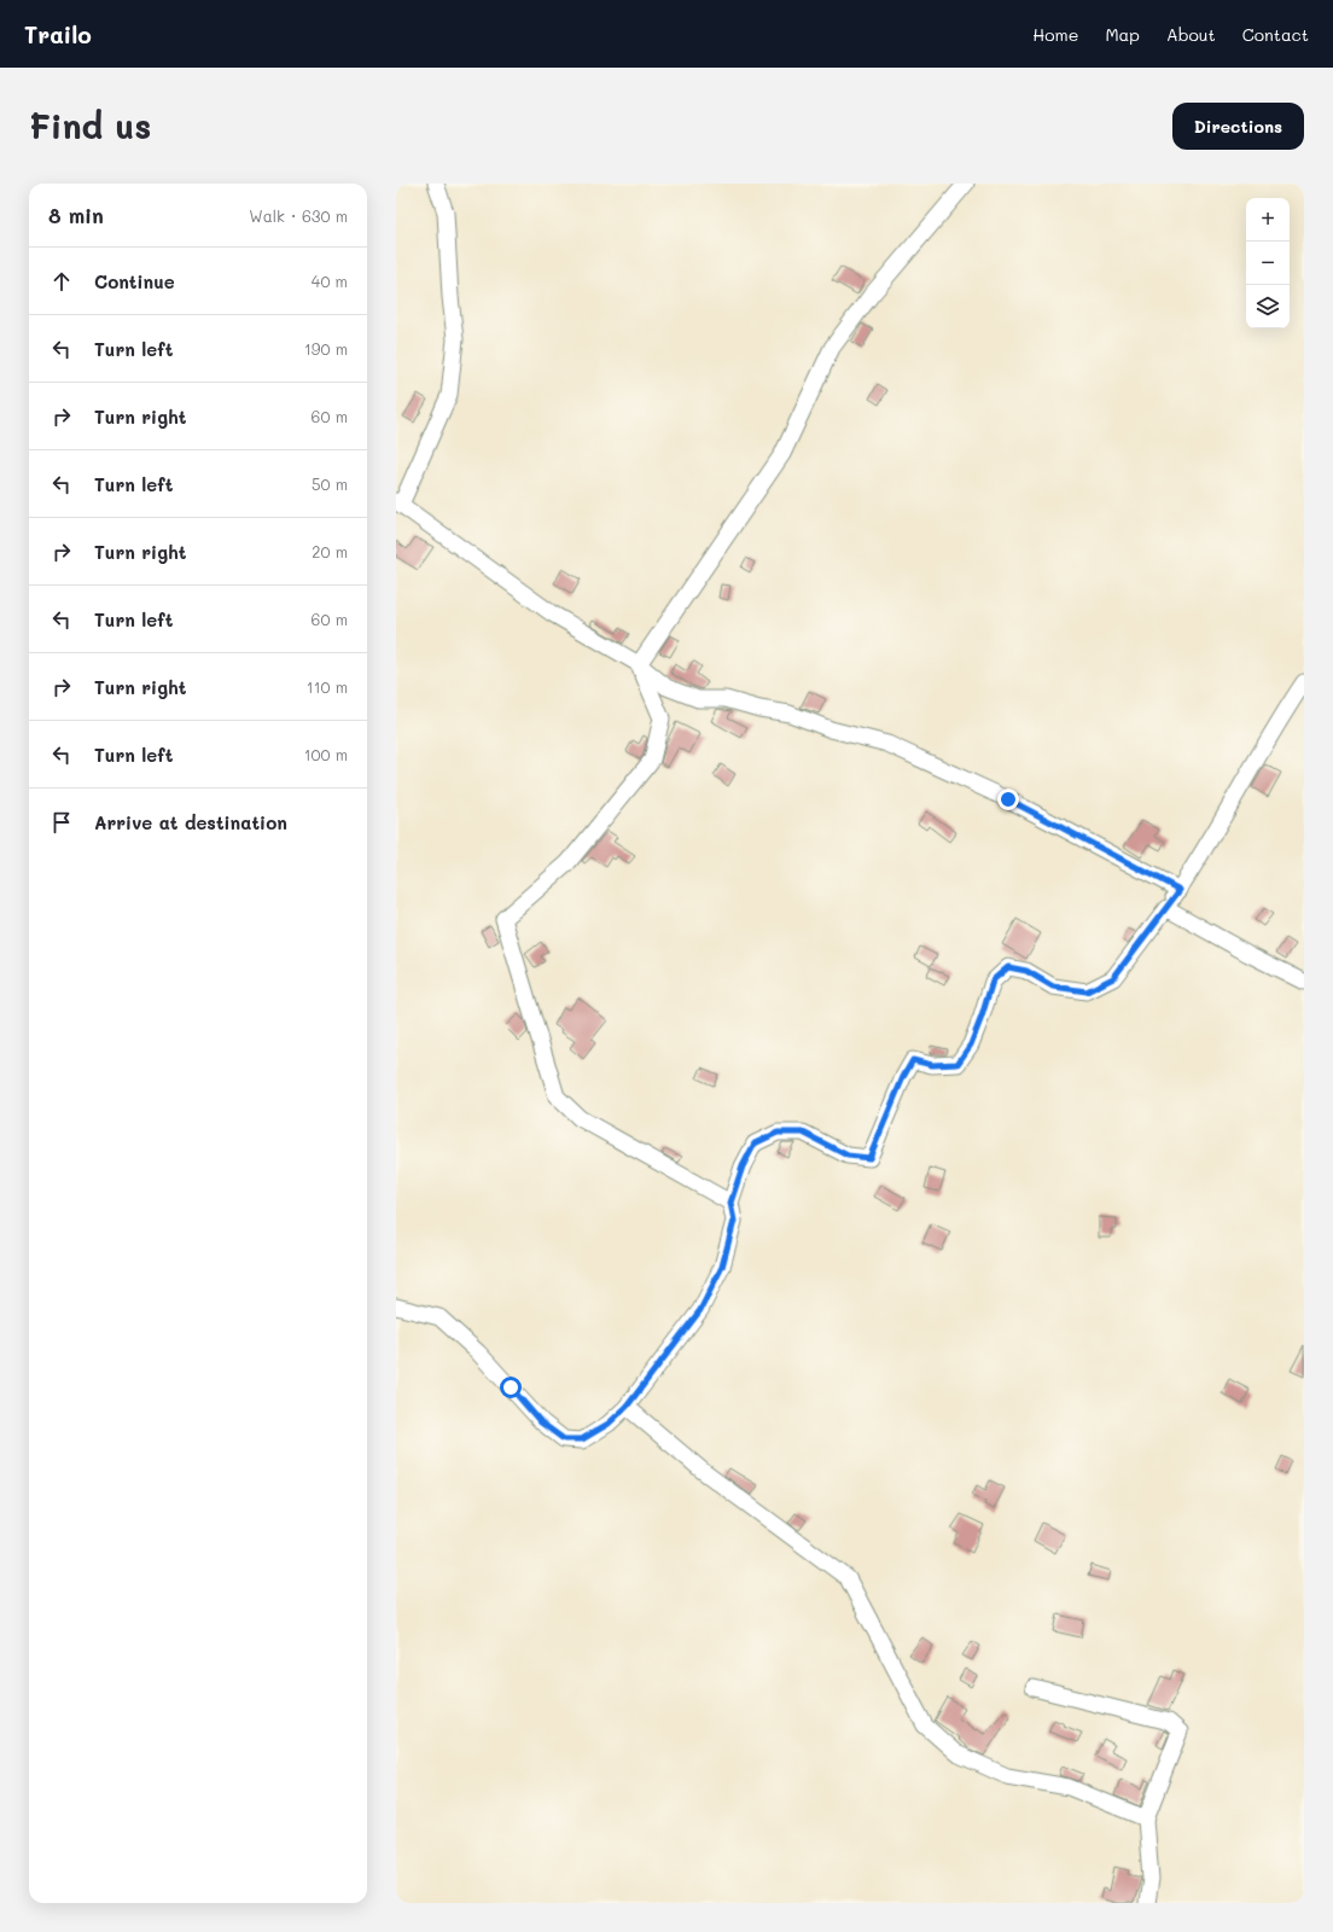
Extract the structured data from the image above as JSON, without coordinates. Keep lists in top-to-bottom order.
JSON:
{
  "page": {
    "header": "Trailo",
    "nav": [
      "Home",
      "Map",
      "About",
      "Contact"
    ],
    "buttons": "Directions",
    "title": "Find us",
    "heading": ["8 min", "Walk · 630 m"],
    "map_buttons": ["+", "−"],
    "list": [
      ["Continue", "40 m"],
      ["Turn left", "190 m"],
      ["Turn right", "60 m"],
      ["Turn left", "50 m"],
      ["Turn right", "20 m"],
      ["Turn left", "60 m"],
      ["Turn right", "110 m"],
      ["Turn left", "100 m"],
      "Arrive at destination"
    ]
  }
}
